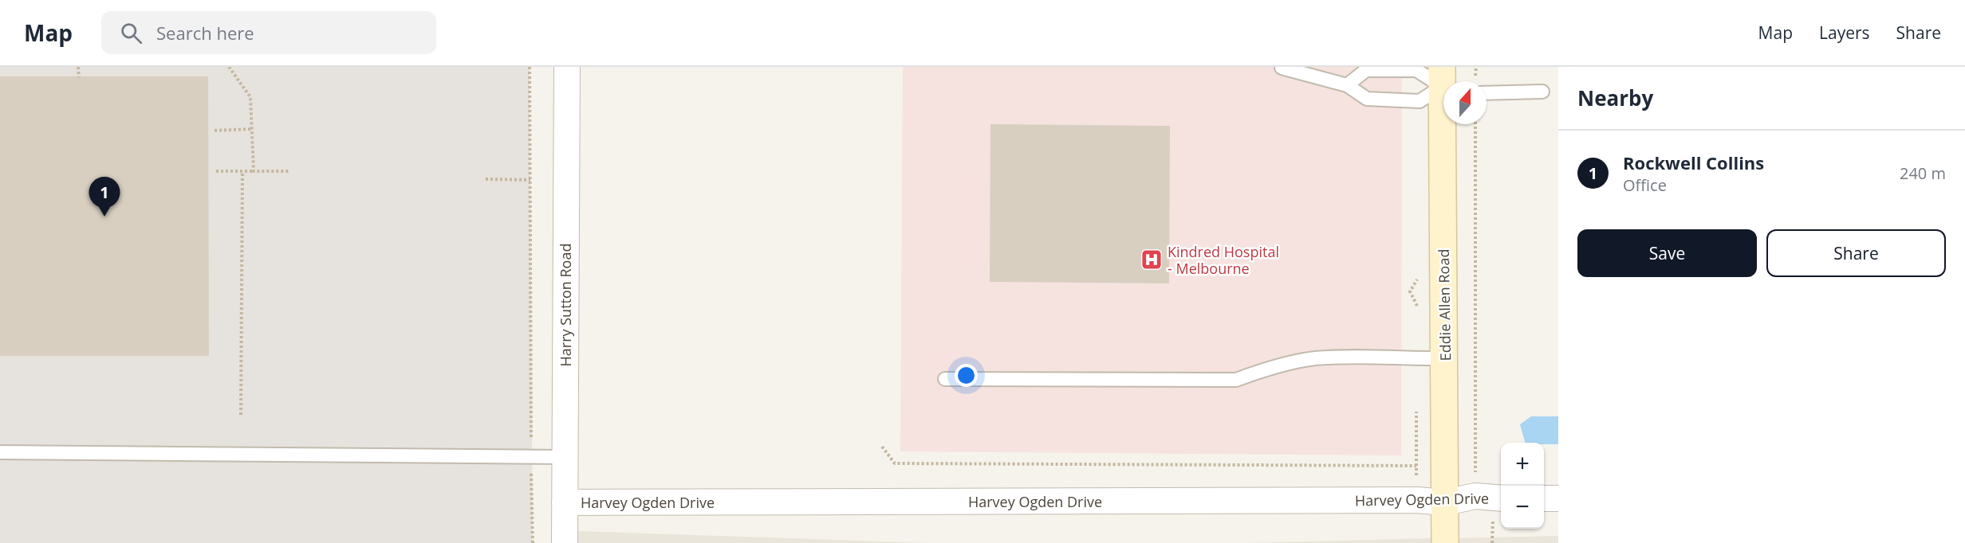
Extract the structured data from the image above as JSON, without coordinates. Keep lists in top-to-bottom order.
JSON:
{
  "streets": {
    "street": ["Harry Sutton Road", "Eddie Allen Road", "Harvey Ogden Drive"]
  },
  "crossings": [
    ["Harry Sutton Road", "Harvey Ogden Drive"],
    ["Eddie Allen Road", "Harvey Ogden Drive"]
  ],
  "places": {
    "hospital": ["Kindred Hospital - Melbourne"]
  },
  "north": "top",
  "page": {
    "header": "Map",
    "search": "Search here",
    "nav": ["Map", "Layers", "Share"],
    "heading": "Nearby",
    "list": [
      {
        "mark": "1",
        "name": "Rockwell Collins",
        "note": "Office",
        "value": "240 m"
      }
    ],
    "pins": "1",
    "buttons": ["Save", "Share"],
    "map_buttons": ["+", "−"]
  }
}
